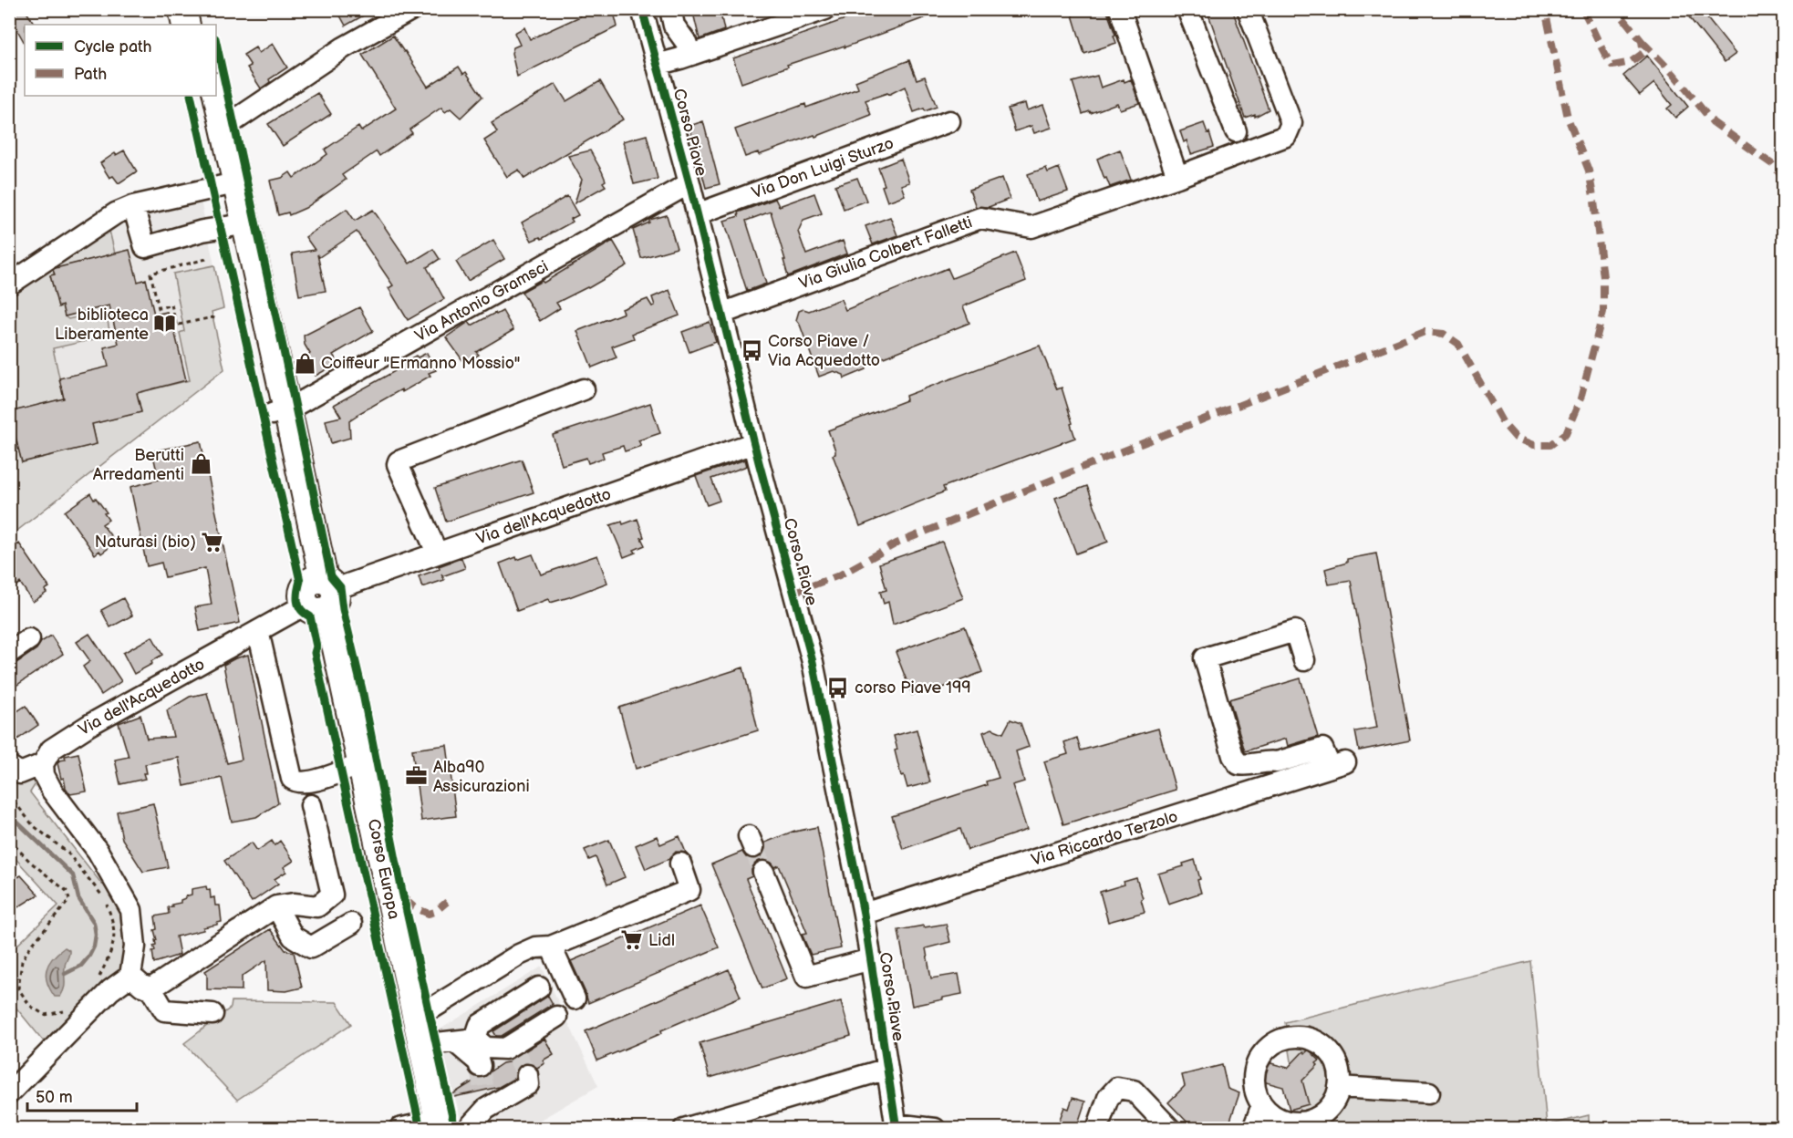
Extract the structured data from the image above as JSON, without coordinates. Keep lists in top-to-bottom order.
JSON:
{
  "streets": {
    "main road": ["Corso Europa"],
    "street": [
      "Corso Piave",
      "Via Don Luigi Sturzo",
      "Via Giulia Colbert Falletti",
      "Via Antonio Gramsci",
      "Via dell'Acquedotto",
      "Via Riccardo Terzolo"
    ]
  },
  "crossings": [
    ["Corso Piave", "Via Don Luigi Sturzo"],
    ["Corso Piave", "Via Giulia Colbert Falletti"],
    ["Corso Piave", "Via Antonio Gramsci"],
    ["Corso Piave", "Via dell'Acquedotto"],
    ["Corso Piave", "Via Riccardo Terzolo"],
    ["Via Antonio Gramsci", "Corso Europa"],
    ["Via dell'Acquedotto", "Corso Europa"]
  ],
  "places": {
    "library": ["biblioteca Liberamente"],
    "bus stop": ["Corso Piave / Via Acquedotto", "corso Piave 199"],
    "shop": ["Coiffeur \"Ermanno Mossio\"", "Berutti Arredamenti"],
    "supermarket": ["Naturasi (bio)", "Lidl"],
    "office": ["Alba90 Assicurazioni"]
  },
  "legend": ["Cycle path", "Path"],
  "scale_bar": "50 m"
}
